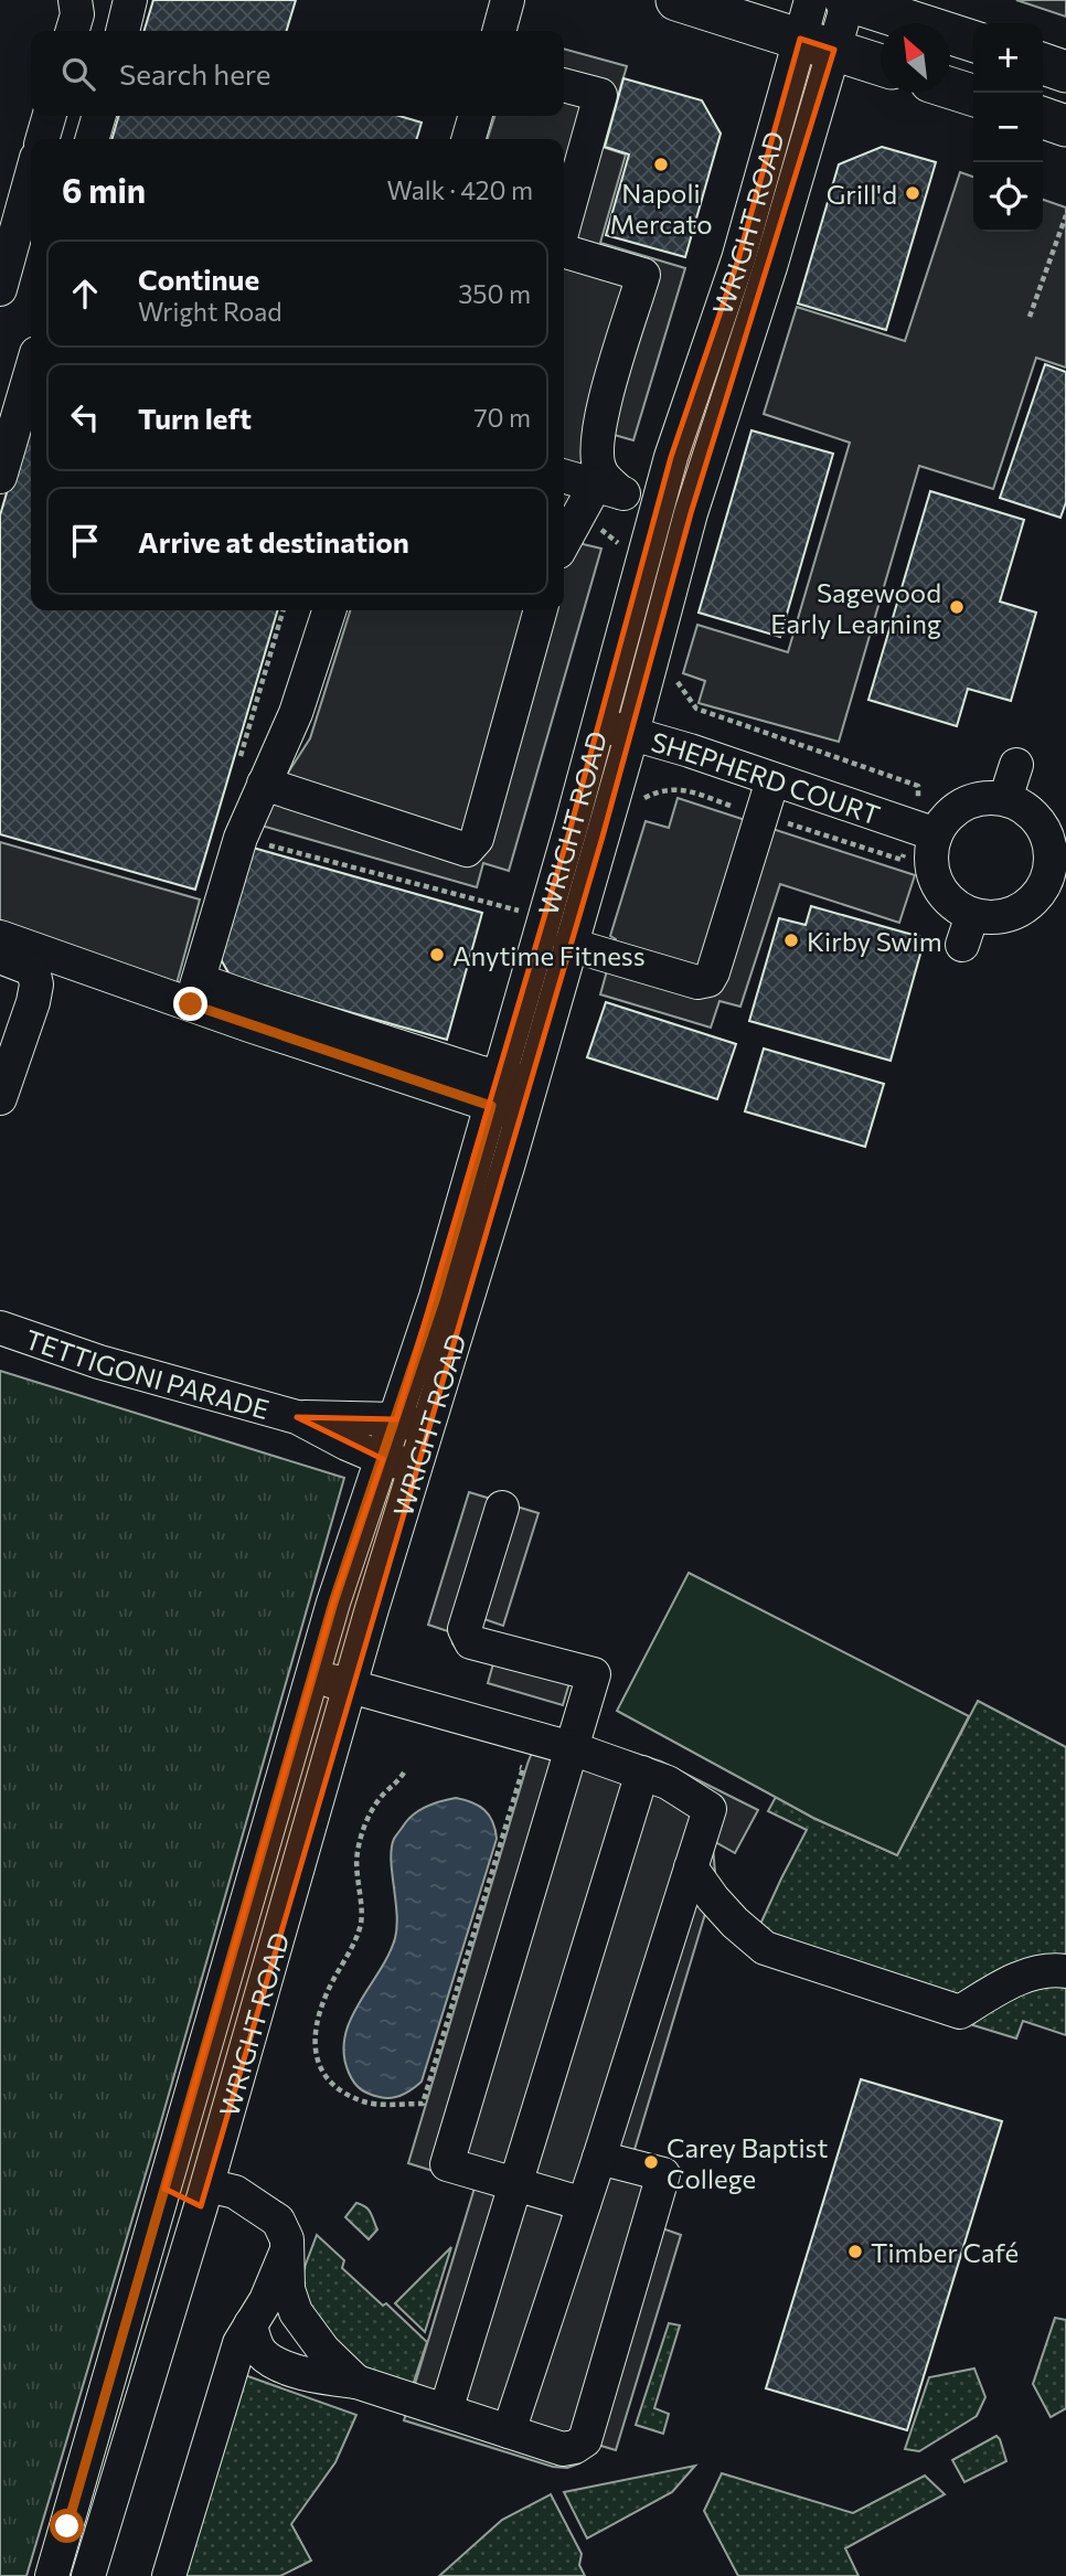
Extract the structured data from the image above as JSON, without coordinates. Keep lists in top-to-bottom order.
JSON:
{
  "streets": {
    "street": ["WRIGHT ROAD", "SHEPHERD COURT", "TETTIGONI PARADE"]
  },
  "crossings": [
    ["WRIGHT ROAD", "SHEPHERD COURT"],
    ["WRIGHT ROAD", "TETTIGONI PARADE"]
  ],
  "places": [
    "Napoli Mercato",
    "Grill'd",
    "Sagewood Early Learning",
    "Kirby Swim",
    "Anytime Fitness",
    "Carey Baptist College",
    "Timber Café"
  ],
  "north": "top left",
  "page": {
    "map_buttons": ["+", "−"],
    "search": "Search here",
    "heading": ["6 min", "Walk · 420 m"],
    "list": [
      ["Continue", "Wright Road", "350 m"],
      ["Turn left", "70 m"],
      "Arrive at destination"
    ]
  }
}
